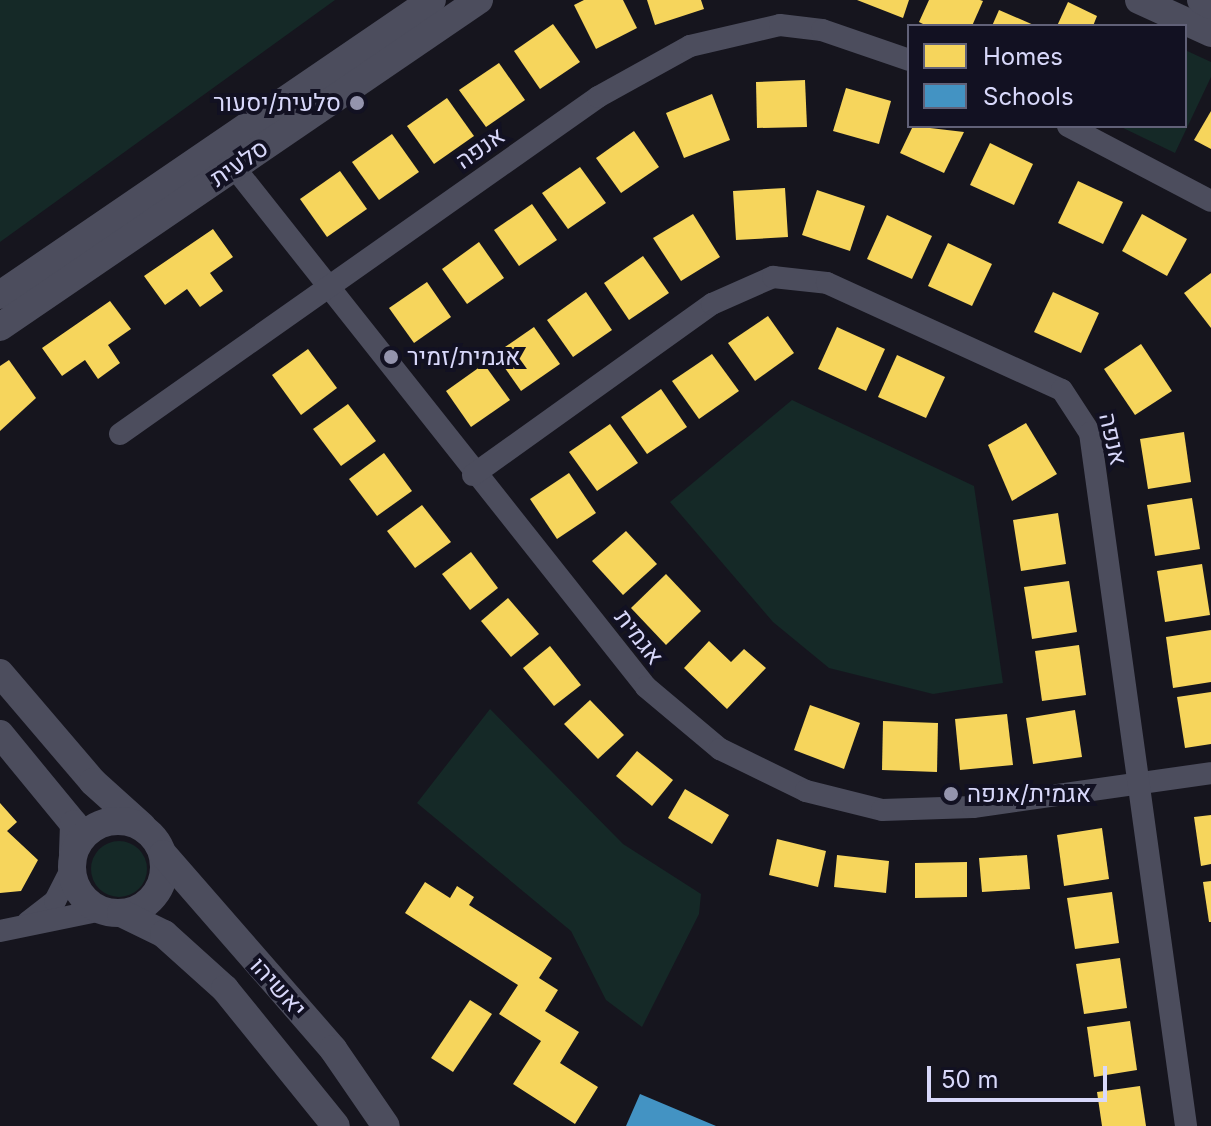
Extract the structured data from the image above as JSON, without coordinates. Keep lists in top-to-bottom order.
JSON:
{
  "streets": {
    "street": [
      "אנפה",
      "סלעית",
      "אגמית",
      "יאשיהו"
    ]
  },
  "crossings": [
    ["אנפה", "אגמית"],
    ["סלעית", "אגמית"]
  ],
  "places": ["סלעית/יסעור", "אגמית/זמיר", "אגמית/אנפה"],
  "legend": ["Homes", "Schools"],
  "scale_bar": "50 m"
}
